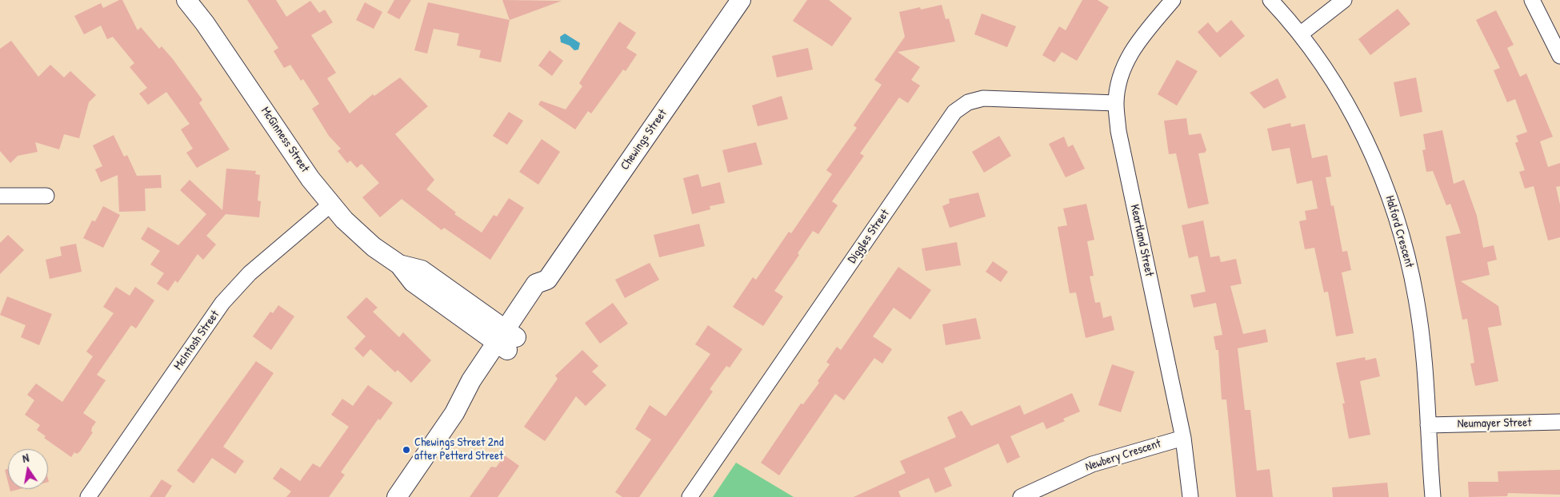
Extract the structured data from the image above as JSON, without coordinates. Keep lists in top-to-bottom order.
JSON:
{
  "streets": {
    "street": [
      "McGinness Street",
      "Chewings Street",
      "Halford Crescent",
      "Diggles Street",
      "Keartland Street",
      "McIntosh Street",
      "Neumayer Street",
      "Newbery Crescent"
    ]
  },
  "crossings": [
    ["McGinness Street", "Chewings Street"],
    ["McGinness Street", "McIntosh Street"],
    ["Halford Crescent", "Neumayer Street"],
    ["Diggles Street", "Keartland Street"],
    ["Keartland Street", "Newbery Crescent"]
  ],
  "places": ["Chewings Street 2nd after Petterd Street"],
  "north": "top"
}
